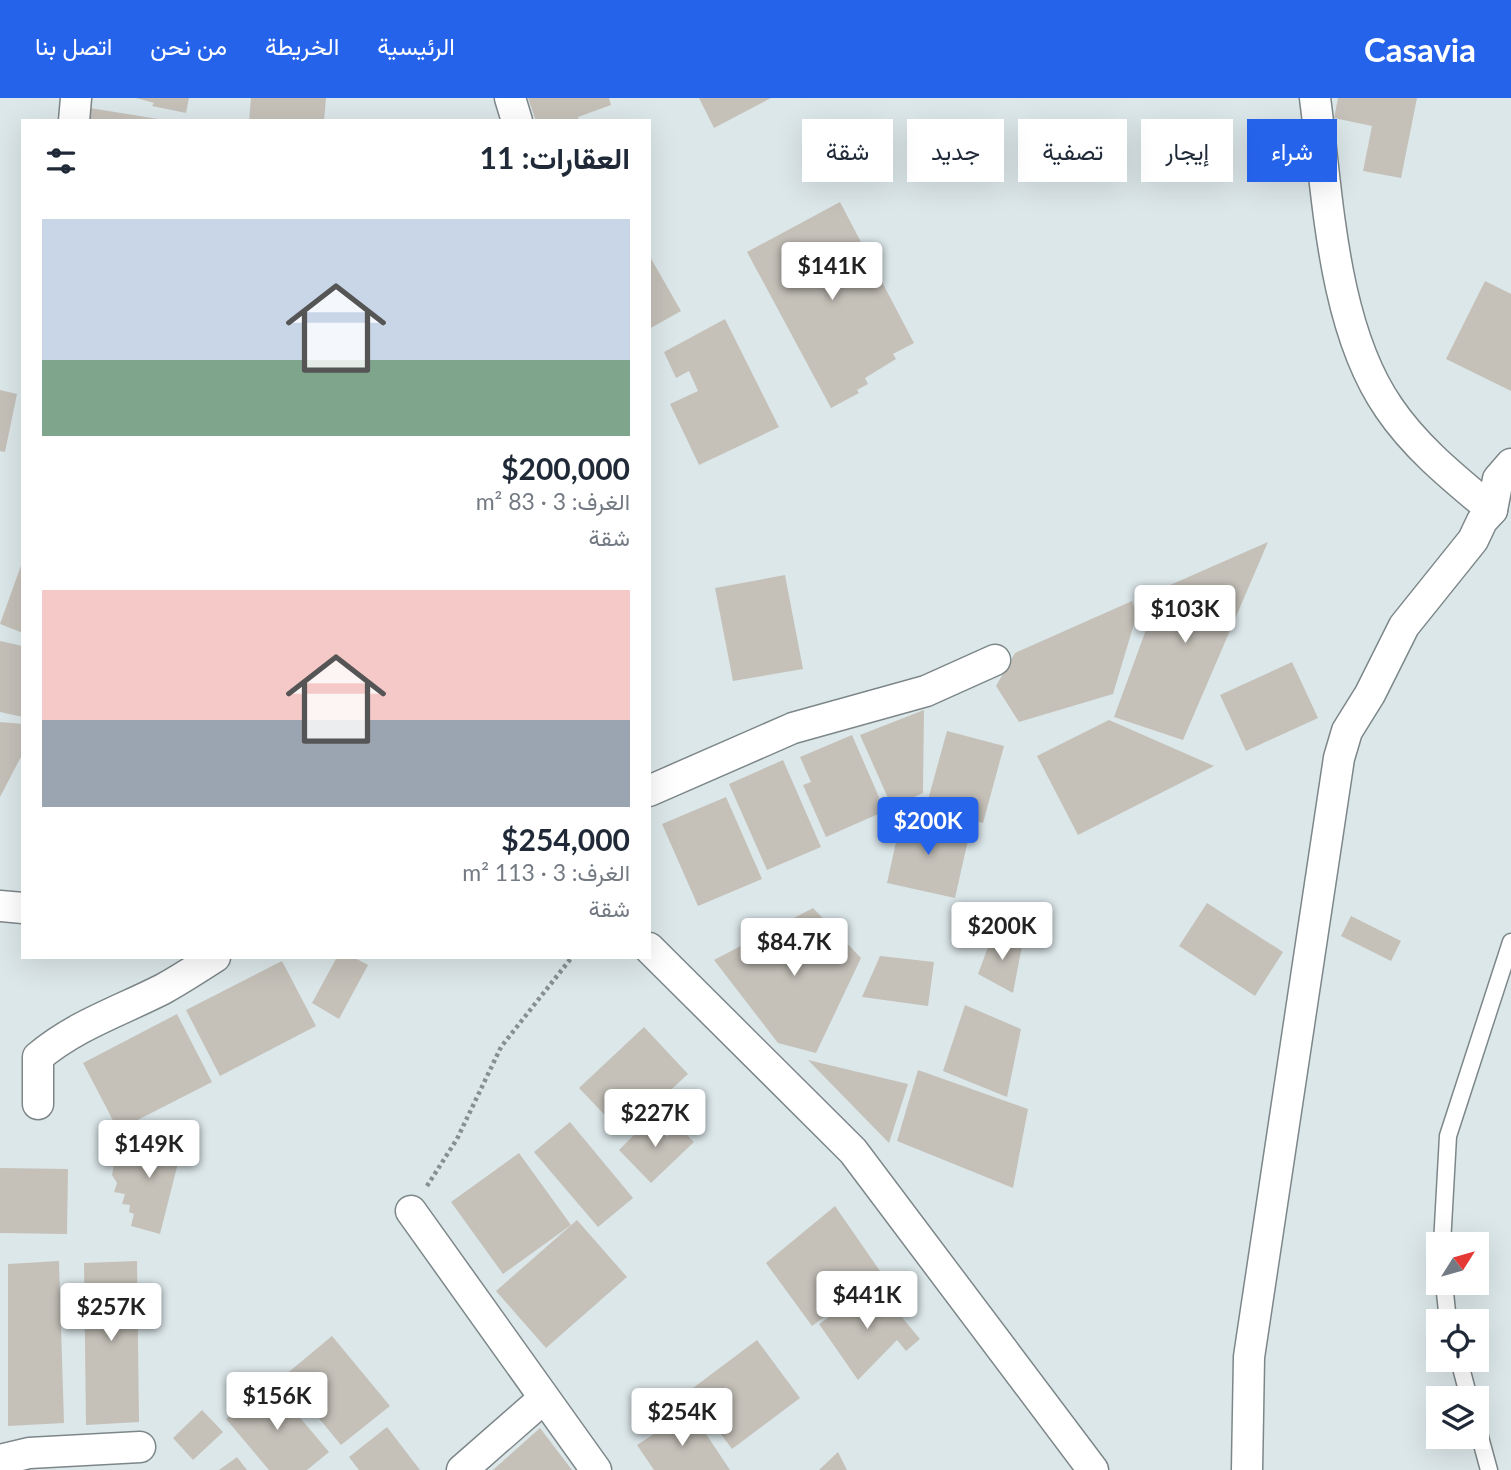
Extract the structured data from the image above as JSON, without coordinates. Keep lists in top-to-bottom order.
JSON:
{
  "north": "top right",
  "page": {
    "header": "Casavia",
    "nav": [
      "الرئيسية",
      "الخريطة",
      "من نحن",
      "اتصل بنا"
    ],
    "chip": [
      "شراء",
      "إيجار",
      "تصفية",
      "جديد",
      "شقة"
    ],
    "heading": "العقارات: 11",
    "list": [
      {
        "name": "$200,000",
        "note": "الغرف: 3 · 83 m² · شقة"
      },
      {
        "name": "$254,000",
        "note": "الغرف: 3 · 113 m² · شقة"
      }
    ],
    "price": [
      "$141K",
      "$103K",
      "$200K",
      "$200K",
      "$84.7K",
      "$227K",
      "$149K",
      "$441K",
      "$257K",
      "$156K",
      "$254K"
    ]
  }
}
